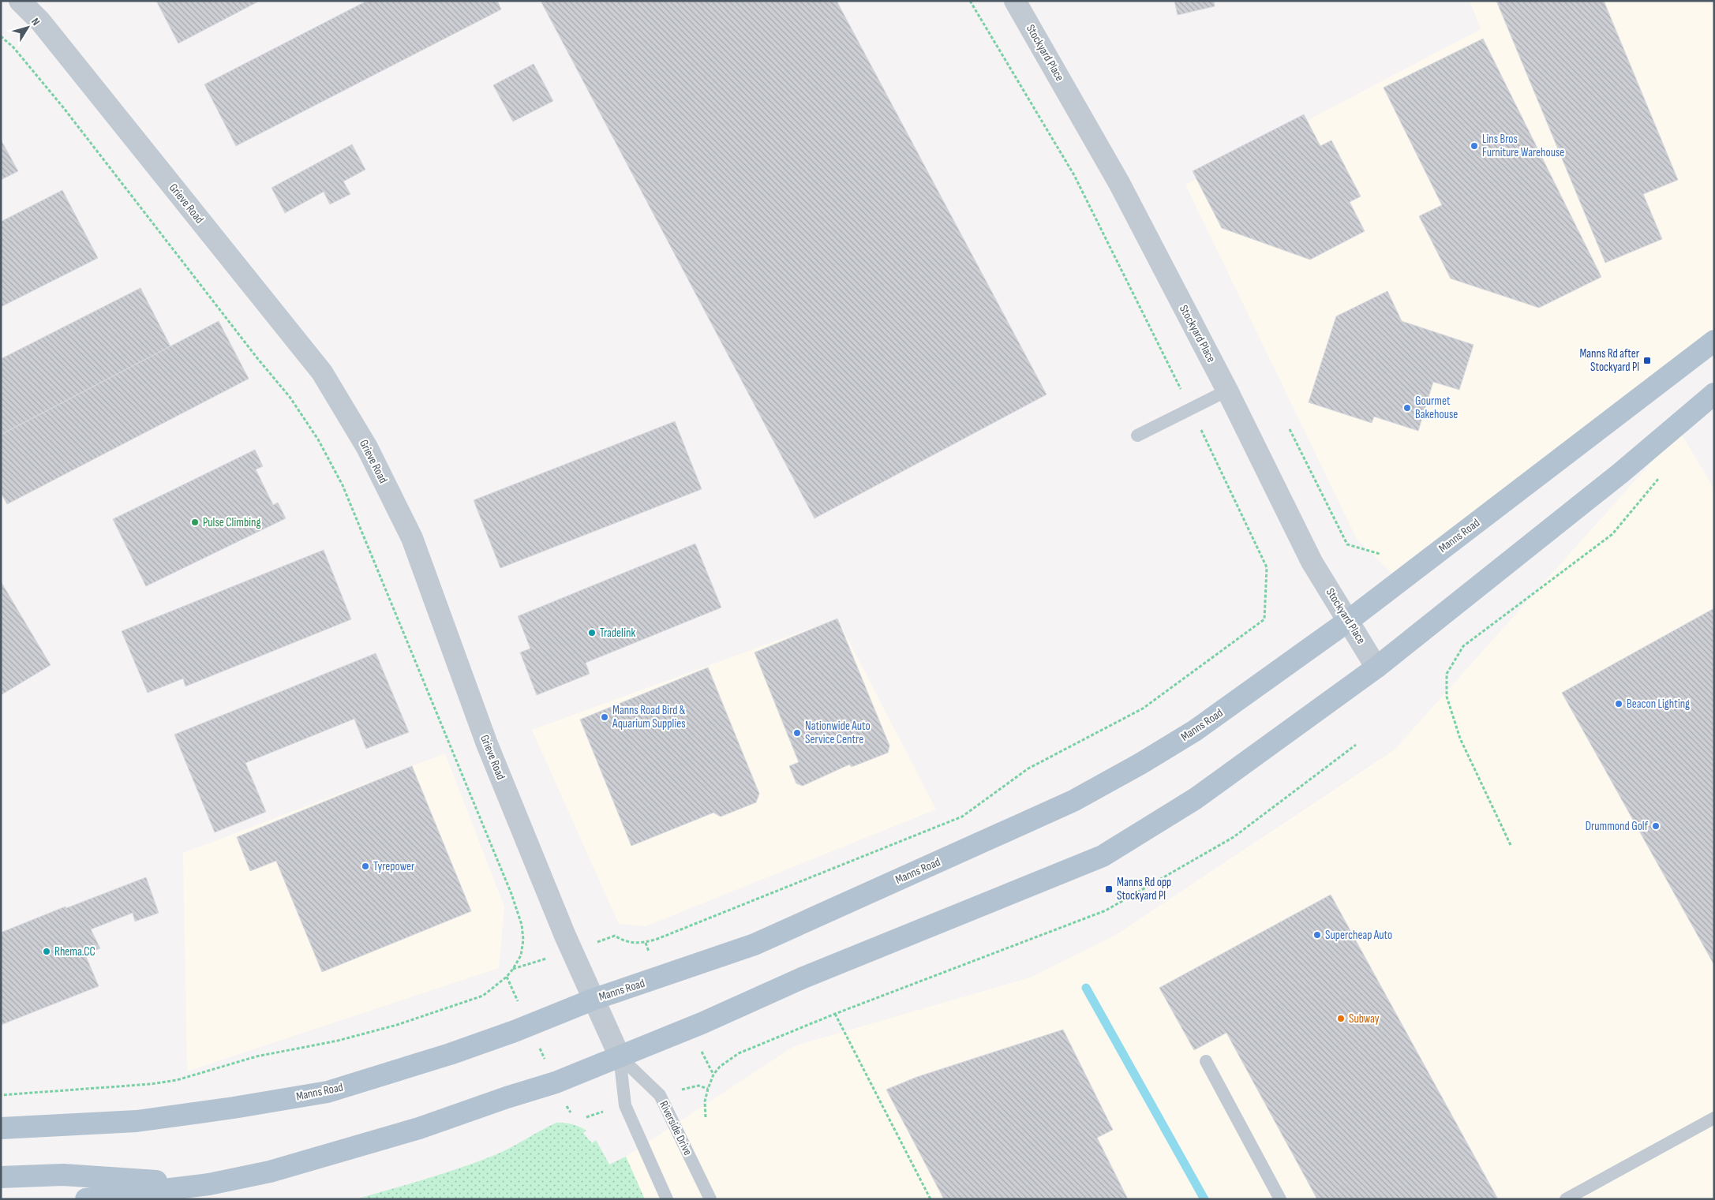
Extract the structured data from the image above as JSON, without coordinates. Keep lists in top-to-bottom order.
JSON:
{
  "streets": {
    "main road": ["Manns Road"],
    "street": ["Stockyard Place", "Grieve Road"],
    "lane": ["Riverside Drive"]
  },
  "crossings": [
    ["Stockyard Place", "Manns Road"],
    ["Grieve Road", "Manns Road"],
    ["Grieve Road", "Riverside Drive"]
  ],
  "places": {
    "other": [
      "Lins Bros Furniture Warehouse",
      "Gourmet Bakehouse",
      "Pulse Climbing",
      "Tradelink",
      "Beacon Lighting",
      "Manns Road Bird & Aquarium Supplies",
      "Nationwide Auto Service Centre",
      "Drummond Golf",
      "Tyrepower",
      "Supercheap Auto",
      "Rhema.CC",
      "Subway"
    ],
    "transit": ["Manns Rd after Stockyard Pl", "Manns Rd opp Stockyard Pl"]
  },
  "north": "top right"
}
